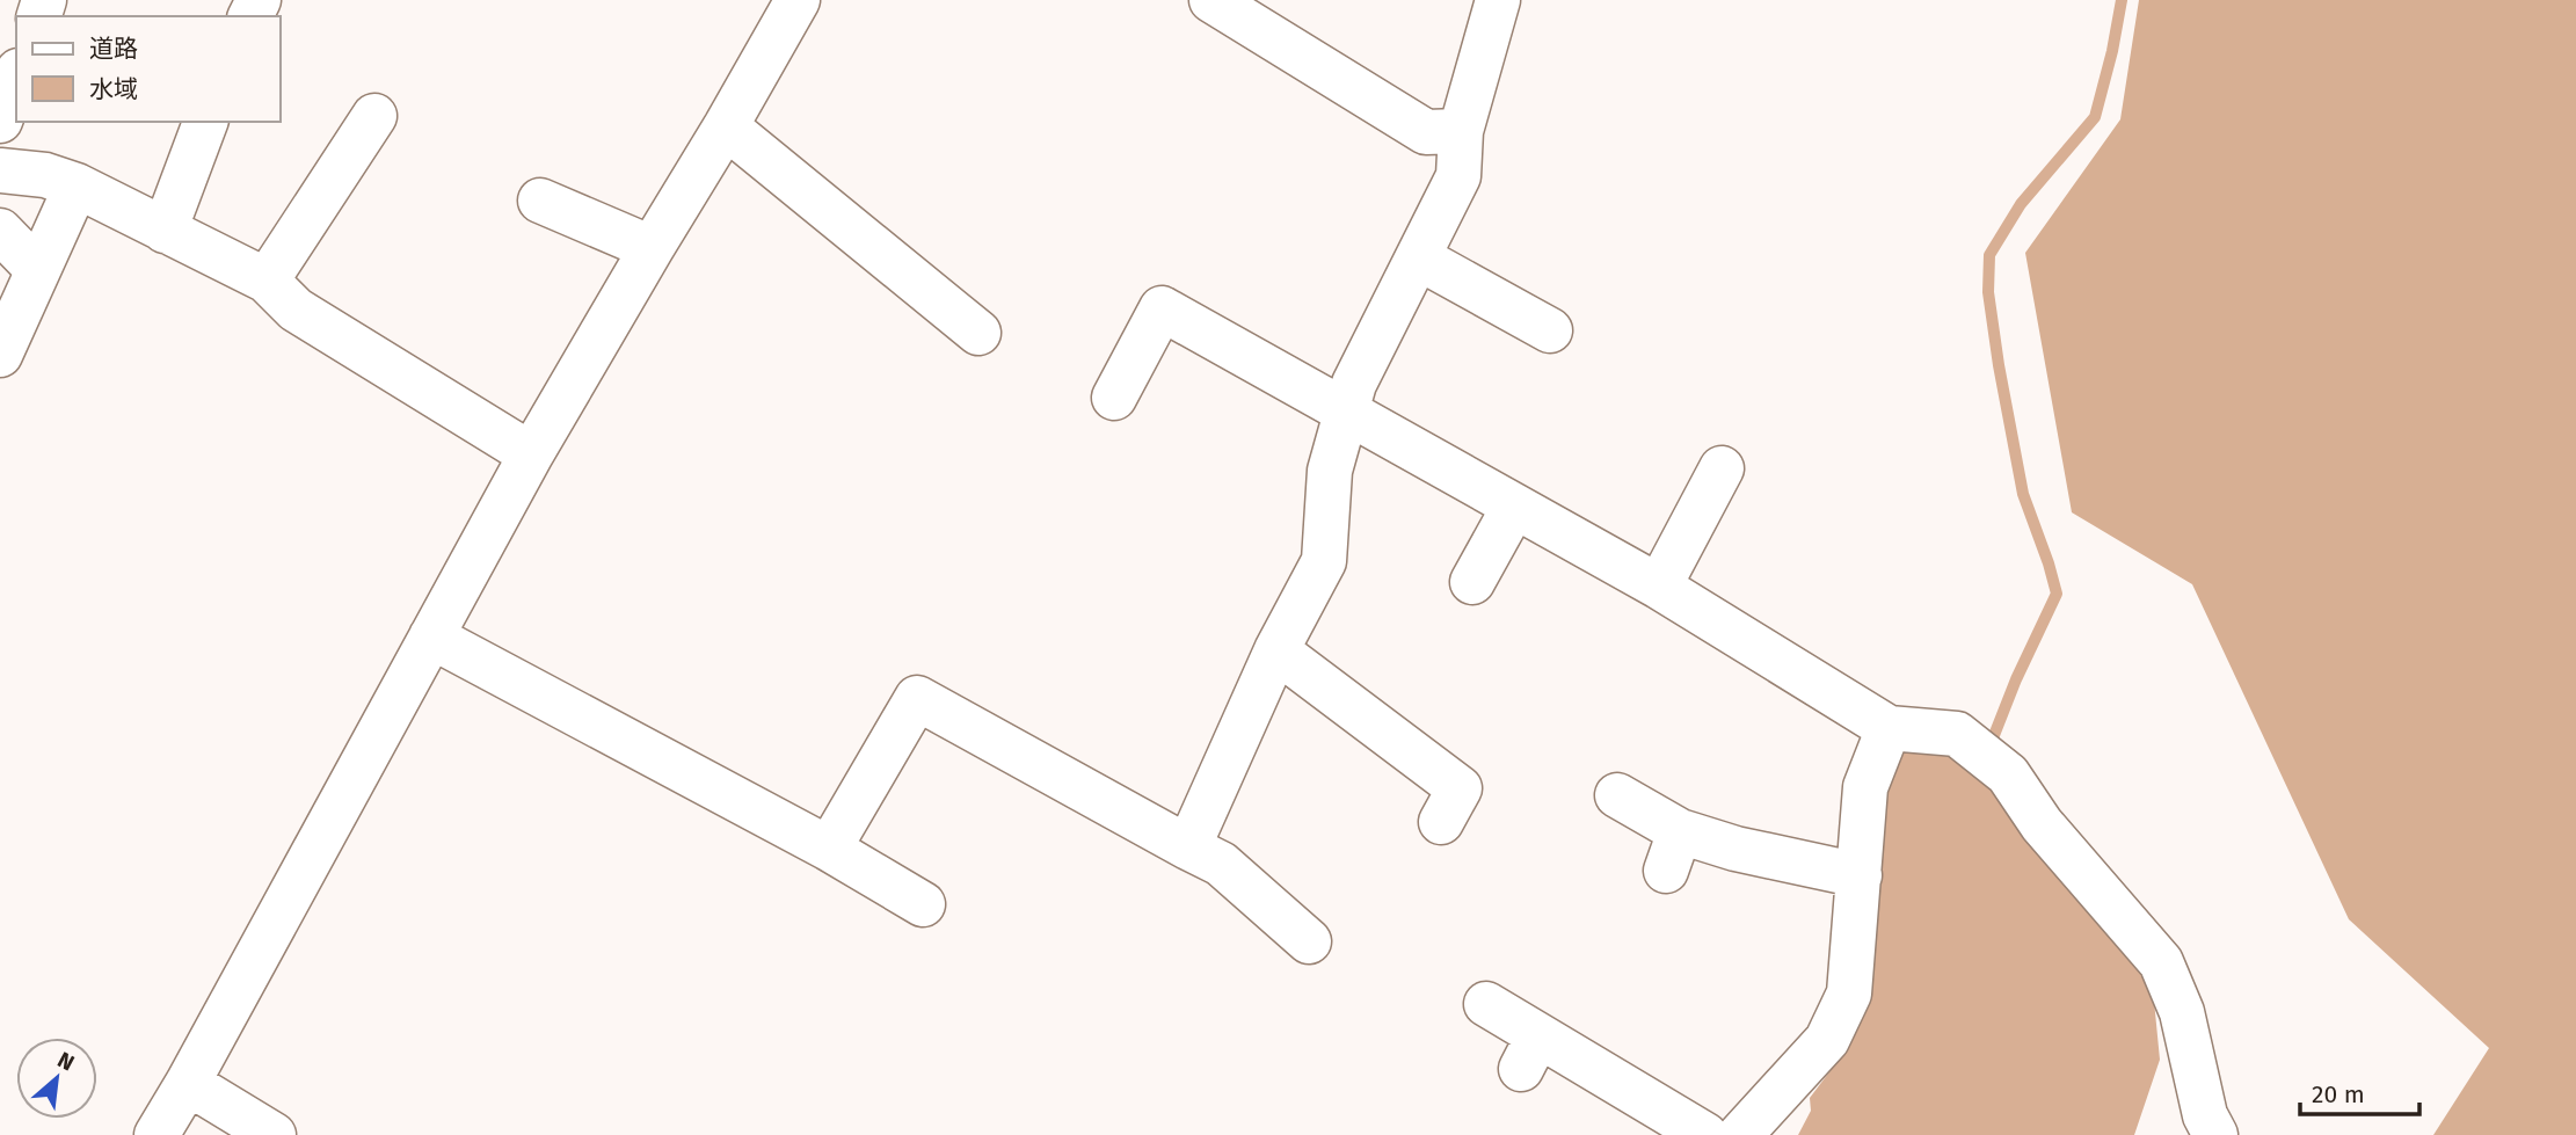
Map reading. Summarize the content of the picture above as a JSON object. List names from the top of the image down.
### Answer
{
  "legend": ["道路", "水域"],
  "scale_bar": "20 m",
  "north": "top right"
}
